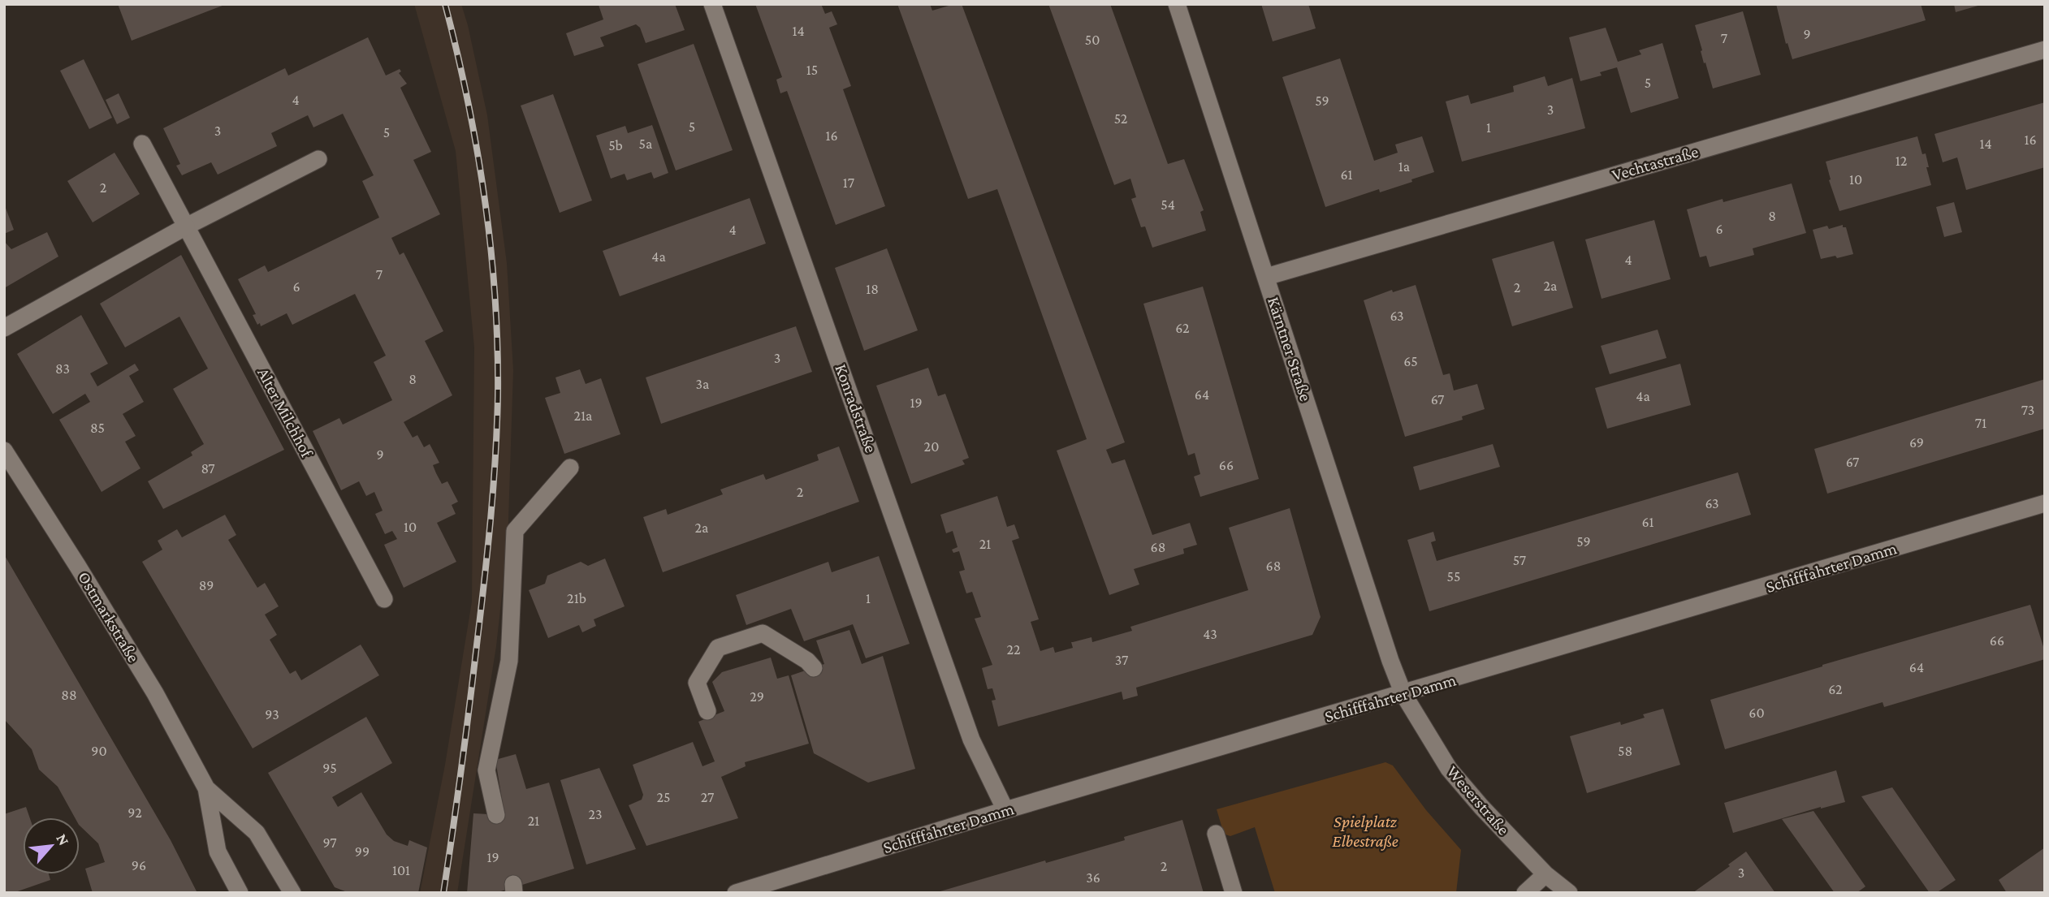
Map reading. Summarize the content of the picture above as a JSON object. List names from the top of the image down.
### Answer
{
  "streets": {
    "street": [
      "Vechtastraße",
      "Kärntner Straße",
      "Konradstraße",
      "Alter Milchhof",
      "Schifffahrter Damm",
      "Ostmarkstraße",
      "Weserstraße"
    ]
  },
  "crossings": [
    ["Vechtastraße", "Kärntner Straße"],
    ["Kärntner Straße", "Schifffahrter Damm"],
    ["Kärntner Straße", "Weserstraße"],
    ["Konradstraße", "Schifffahrter Damm"],
    ["Schifffahrter Damm", "Weserstraße"]
  ],
  "parks": ["Spielplatz Elbestraße"],
  "house_numbers": [
    "14",
    "9",
    "7",
    "50",
    "15",
    "5",
    "4",
    "59",
    "3",
    "52",
    "5",
    "1",
    "3",
    "5",
    "16",
    "16",
    "5a",
    "14",
    "5b",
    "12",
    "1a",
    "61",
    "10",
    "17",
    "2",
    "54",
    "8",
    "6",
    "4",
    "4a",
    "4",
    "7",
    "2a",
    "6",
    "2",
    "18",
    "63",
    "62",
    "3",
    "65",
    "83",
    "8",
    "3a",
    "64",
    "4a",
    "67",
    "19",
    "73",
    "21a",
    "71",
    "85",
    "69",
    "20",
    "9",
    "67",
    "66",
    "87",
    "2",
    "63",
    "61",
    "10",
    "2a",
    "59",
    "21",
    "68",
    "57",
    "68",
    "55",
    "89",
    "21b",
    "1",
    "43",
    "66",
    "22",
    "37",
    "64",
    "62",
    "88",
    "29",
    "60",
    "93",
    "90",
    "58",
    "95",
    "25",
    "27",
    "92",
    "23",
    "21",
    "97",
    "99",
    "19",
    "96",
    "2",
    "101",
    "3",
    "36"
  ],
  "north": "top right"
}
